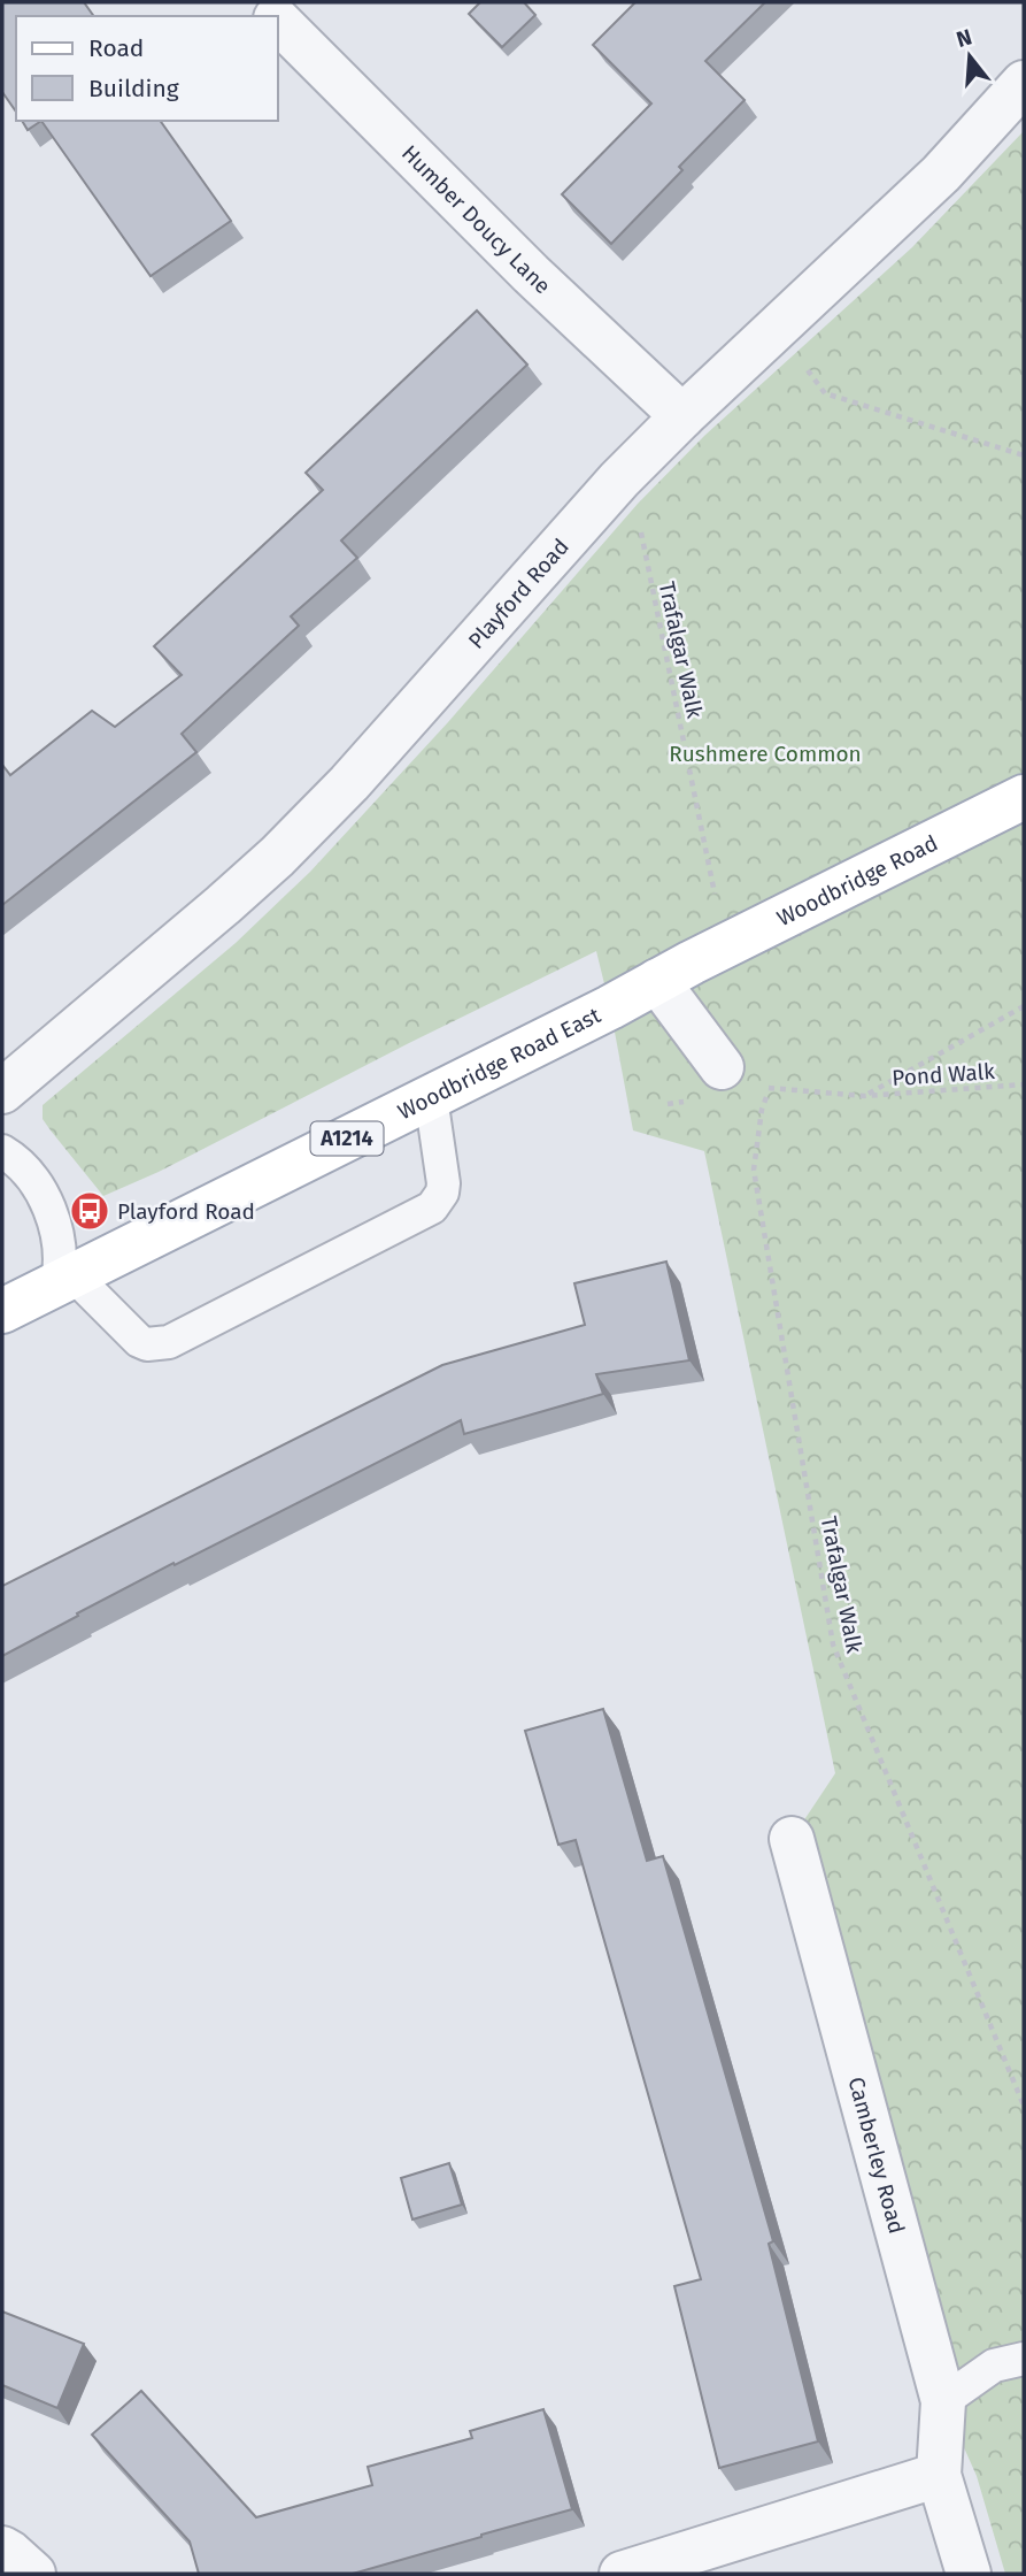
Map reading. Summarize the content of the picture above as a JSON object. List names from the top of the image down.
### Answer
{
  "streets": {
    "main road": ["Woodbridge Road", "Woodbridge Road East", "A1214"],
    "street": ["Humber Doucy Lane", "Playford Road", "Camberley Road"],
    "path": ["Trafalgar Walk", "Pond Walk"]
  },
  "crossings": [
    ["Humber Doucy Lane", "Playford Road"],
    ["Woodbridge Road", "Woodbridge Road East"]
  ],
  "parks": ["Rushmere Common"],
  "places": {
    "bus stop": ["Playford Road"]
  },
  "legend": ["Road", "Building"],
  "north": "top"
}
